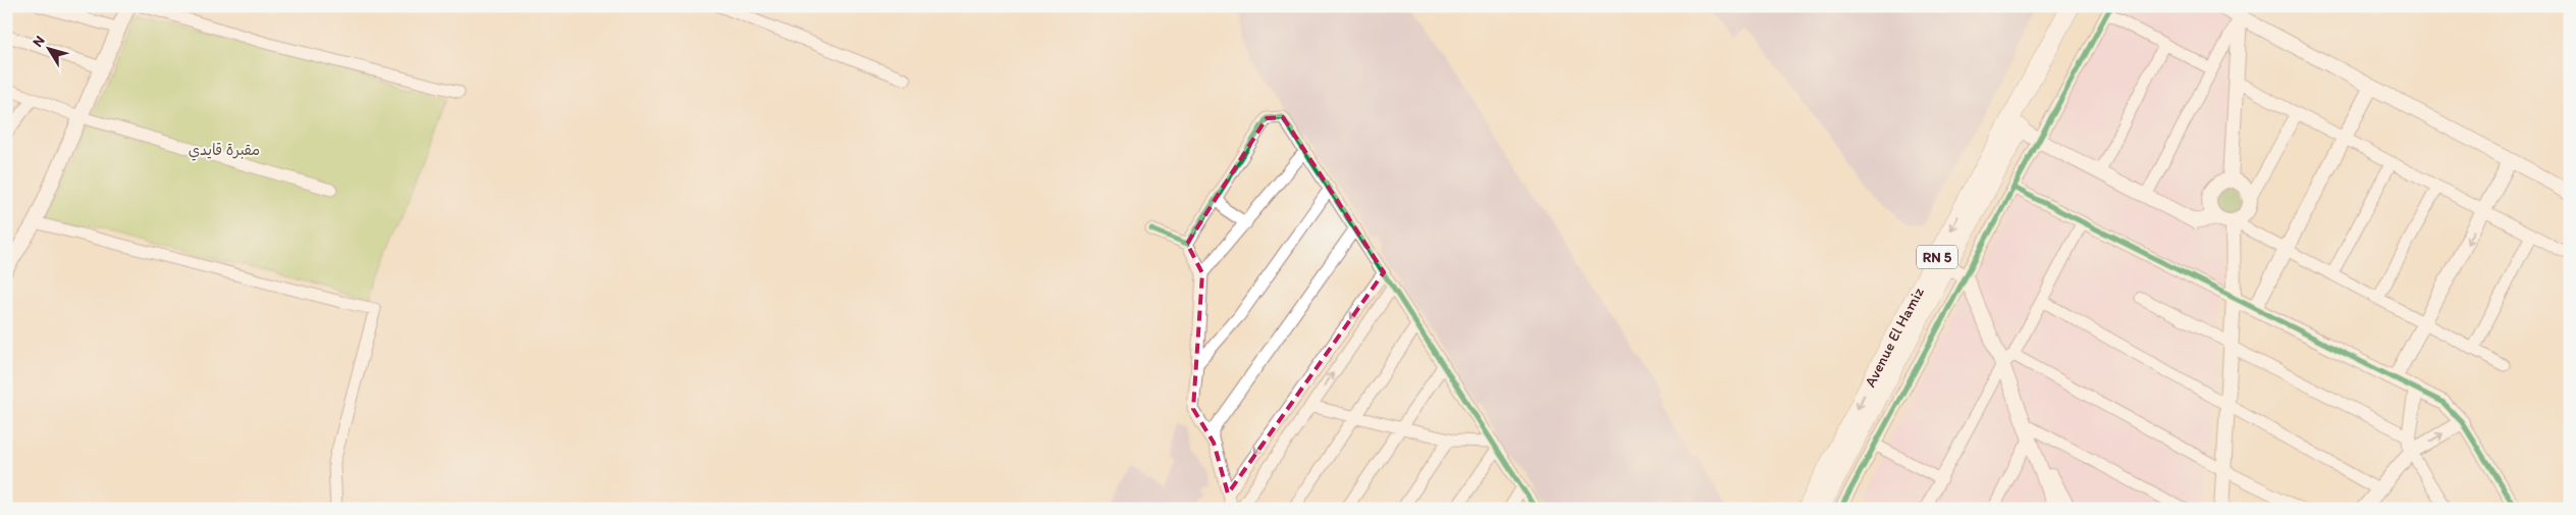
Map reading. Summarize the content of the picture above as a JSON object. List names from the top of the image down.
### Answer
{
  "streets": {
    "highway": ["RN 5", "Avenue El Hamiz"]
  },
  "parks": ["مقبرة قايدي"],
  "north": "top left"
}
